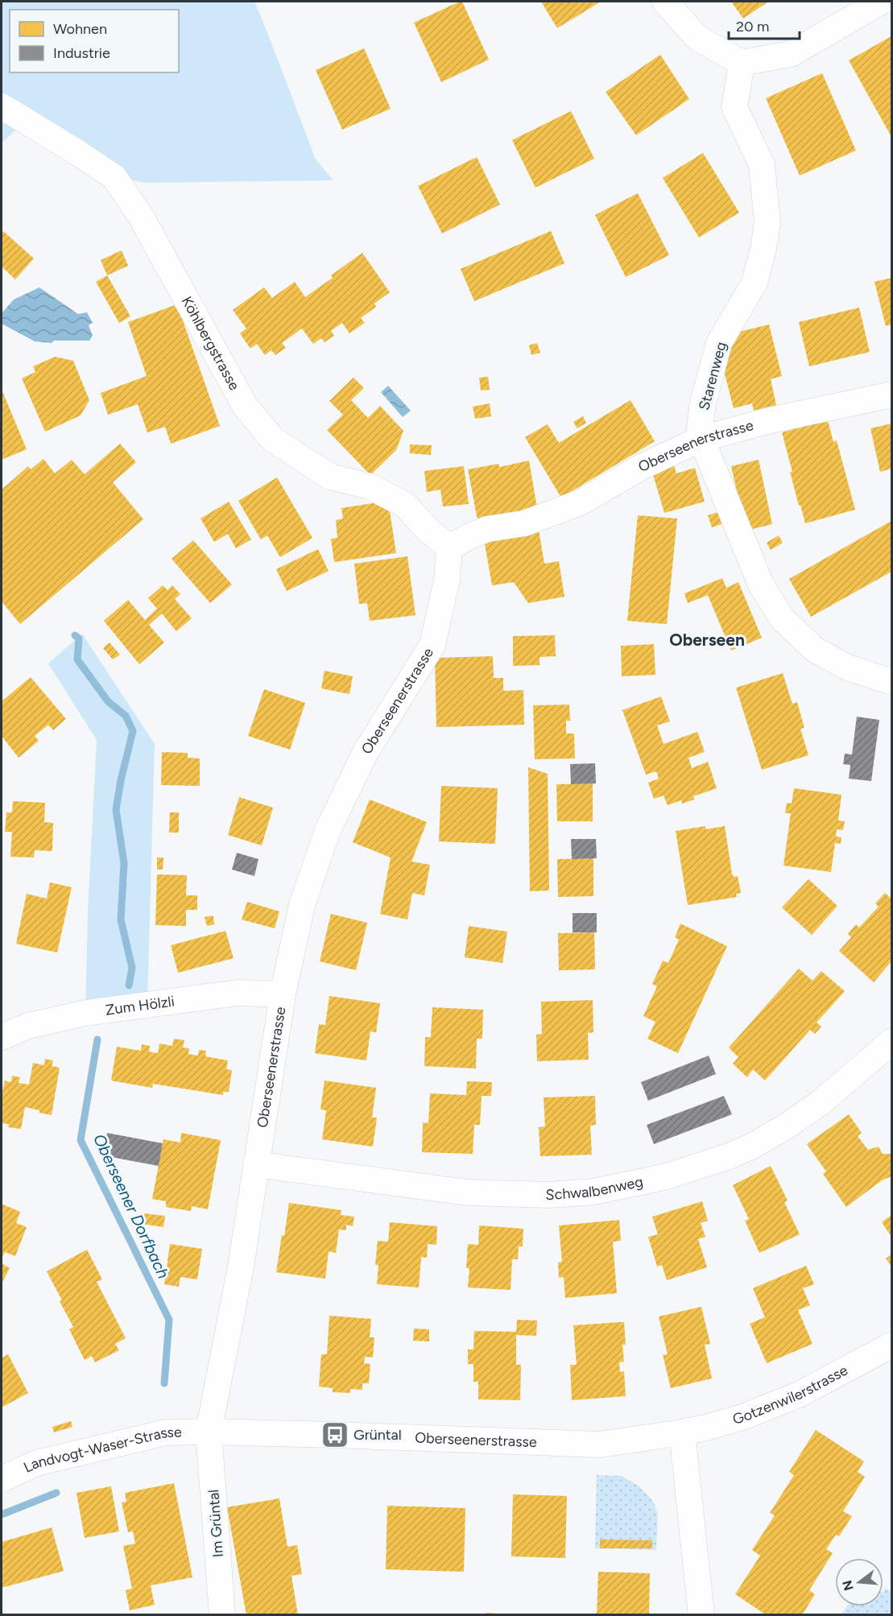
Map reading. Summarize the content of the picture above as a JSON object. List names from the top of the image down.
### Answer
{
  "streets": {
    "street": [
      "Köhlbergstrasse",
      "Starenweg",
      "Oberseenerstrasse",
      "Zum Hölzli",
      "Schwalbenweg",
      "Gotzenwilerstrasse",
      "Landvogt-Waser-Strasse",
      "Im Grüntal"
    ]
  },
  "crossings": [
    ["Köhlbergstrasse", "Oberseenerstrasse"],
    ["Starenweg", "Oberseenerstrasse"],
    ["Oberseenerstrasse", "Zum Hölzli"],
    ["Oberseenerstrasse", "Schwalbenweg"],
    ["Oberseenerstrasse", "Gotzenwilerstrasse"],
    ["Oberseenerstrasse", "Landvogt-Waser-Strasse"],
    ["Oberseenerstrasse", "Im Grüntal"],
    ["Landvogt-Waser-Strasse", "Im Grüntal"]
  ],
  "districts": ["Oberseen"],
  "water": ["Oberseener Dorfbach"],
  "places": {
    "bus stop": ["Grüntal"]
  },
  "legend": ["Wohnen", "Industrie"],
  "scale_bar": "20 m",
  "north": "left"
}
